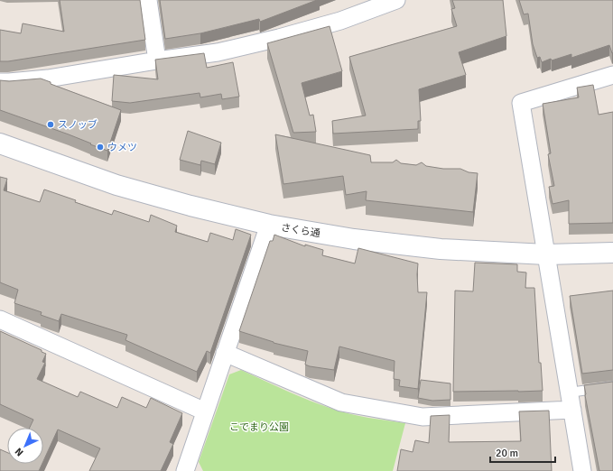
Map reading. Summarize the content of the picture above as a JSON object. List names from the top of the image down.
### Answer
{
  "streets": {
    "street": ["さくら通"]
  },
  "parks": ["こでまり公園"],
  "places": ["スノッブ", "ウメツ"],
  "scale_bar": "20 m",
  "north": "bottom left"
}
